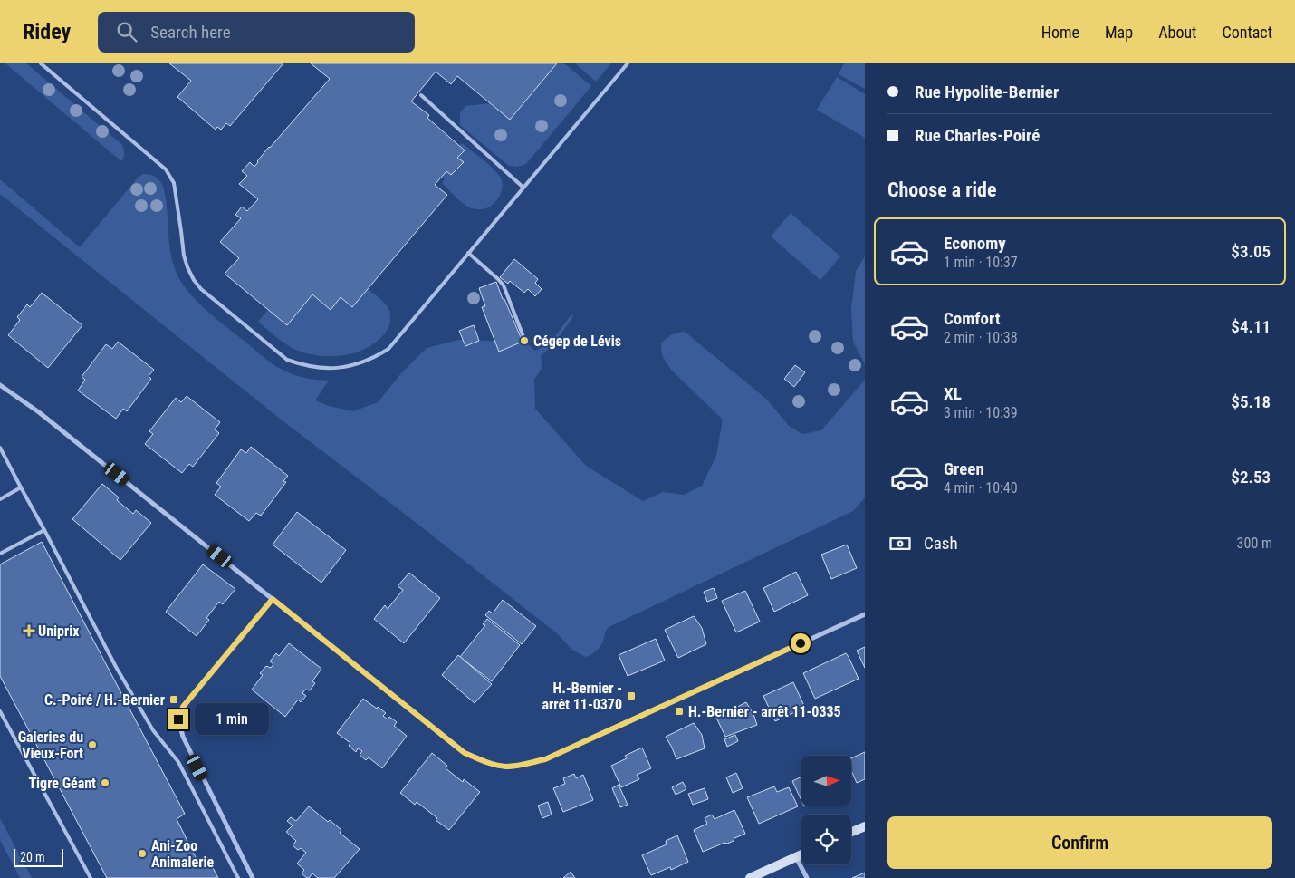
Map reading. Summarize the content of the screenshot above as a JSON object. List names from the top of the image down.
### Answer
{
  "places": {
    "other": [
      "Cégep de Lévis",
      "Galeries du Vieux-Fort",
      "Tigre Géant",
      "Ani-Zoo Animalerie"
    ],
    "health": ["Uniprix"],
    "transit": ["H.-Bernier - arrêt 11-0370", "C.-Poiré / H.-Bernier", "H.-Bernier - arrêt 11-0335"]
  },
  "scale_bar": "20 m",
  "north": "right",
  "page": {
    "header": "Ridey",
    "search": "Search here",
    "nav": [
      "Home",
      "Map",
      "About",
      "Contact"
    ],
    "banner": ["Rue Hypolite-Bernier", "Rue Charles-Poiré"],
    "heading": "Choose a ride",
    "list": [
      {
        "name": "Economy",
        "note": "1 min · 10:37",
        "value": "$3.05"
      },
      {
        "name": "Comfort",
        "note": "2 min · 10:38",
        "value": "$4.11"
      },
      {
        "name": "XL",
        "note": "3 min · 10:39",
        "value": "$5.18"
      },
      {
        "name": "Green",
        "note": "4 min · 10:40",
        "value": "$2.53"
      }
    ],
    "pay": ["Cash", "300 m"],
    "bubble": "1 min",
    "buttons": "Confirm",
    "scale": "20 m"
  }
}
